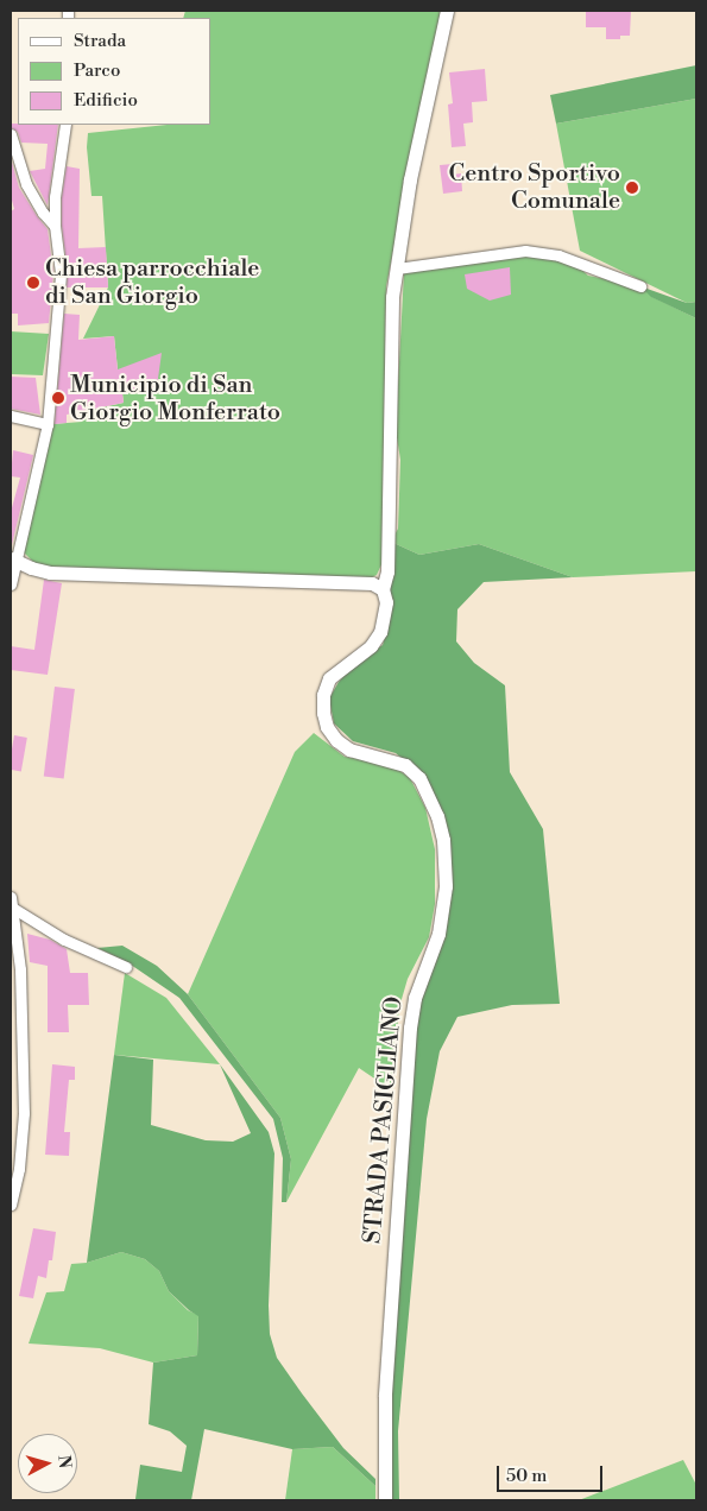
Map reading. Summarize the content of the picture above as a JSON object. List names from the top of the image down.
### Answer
{
  "streets": {
    "street": ["STRADA PASIGLIANO"]
  },
  "places": ["Centro Sportivo Comunale", "Chiesa parrocchiale di San Giorgio", "Municipio di San Giorgio Monferrato"],
  "legend": ["Strada", "Parco", "Edificio"],
  "scale_bar": "50 m",
  "north": "right"
}
